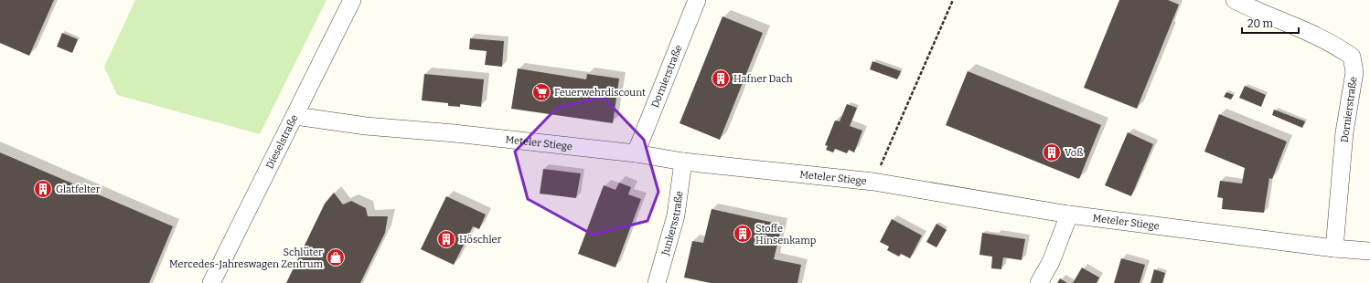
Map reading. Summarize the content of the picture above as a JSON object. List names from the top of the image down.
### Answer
{
  "streets": {
    "street": [
      "Dornierstraße",
      "Dieselstraße",
      "Meteler Stiege",
      "Junkersstraße"
    ]
  },
  "crossings": [
    ["Dornierstraße", "Meteler Stiege"],
    ["Dieselstraße", "Meteler Stiege"],
    ["Meteler Stiege", "Junkersstraße"]
  ],
  "places": {
    "building": [
      "Hafner Dach",
      "Voß",
      "Glatfelter",
      "Stoffe Hinsenkamp",
      "Höschler"
    ],
    "supermarket": ["Feuerwehrdiscount"],
    "shop": ["Schlüter Mercedes-Jahreswagen Zentrum"]
  },
  "scale_bar": "20 m"
}
